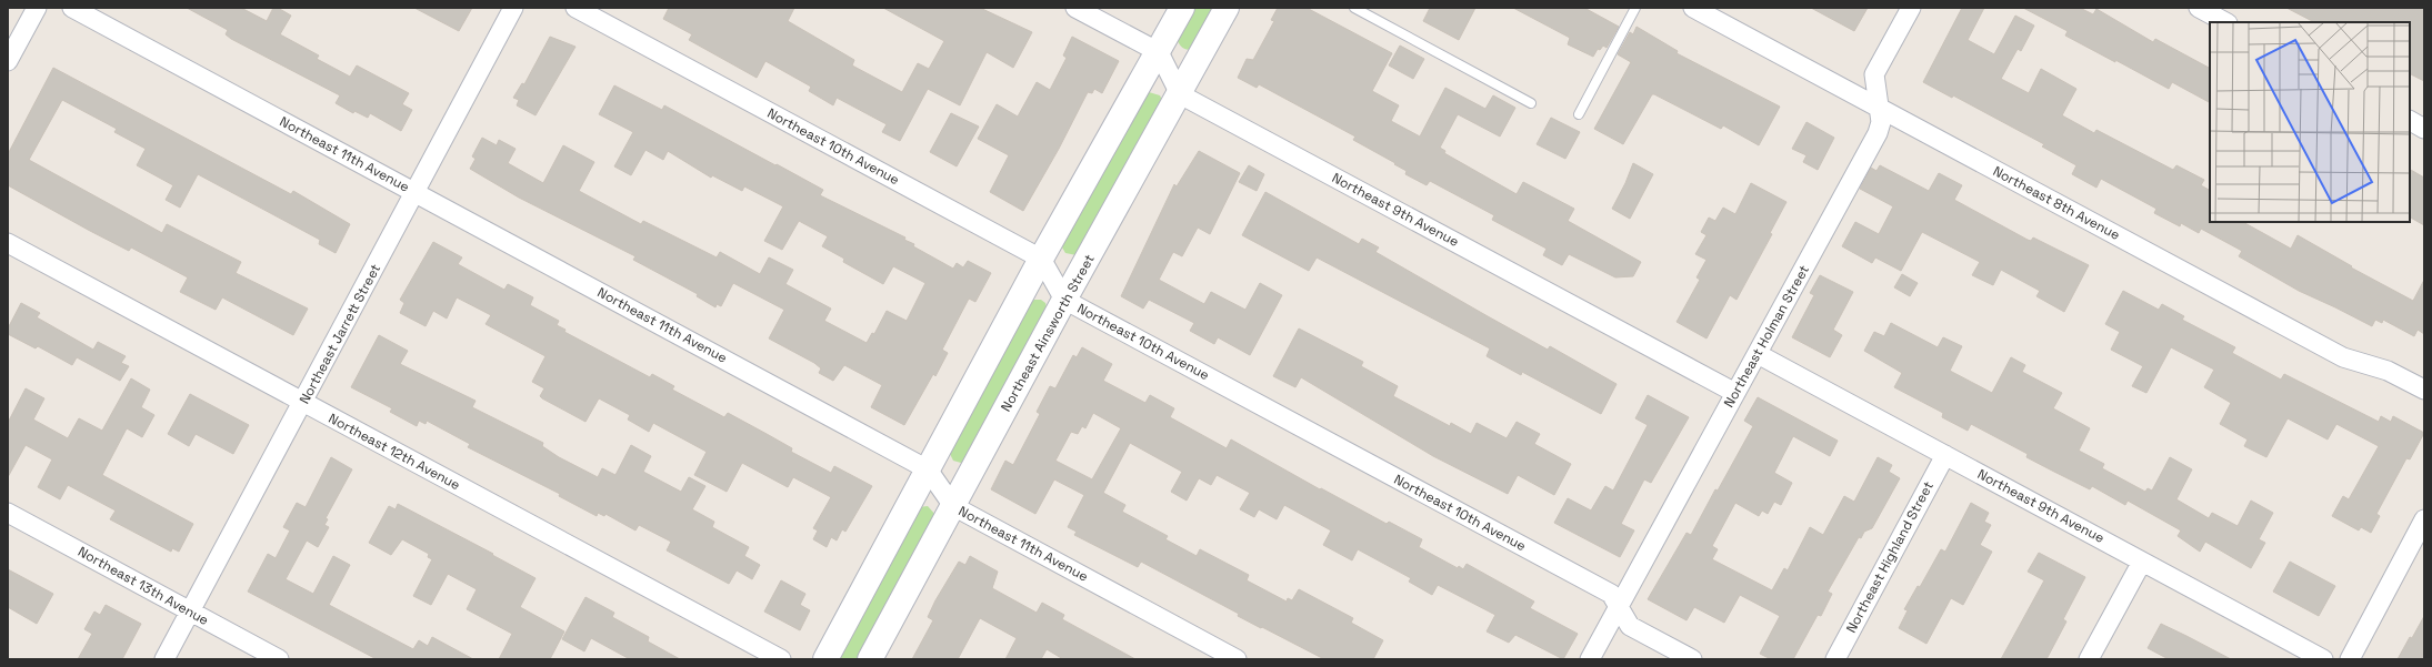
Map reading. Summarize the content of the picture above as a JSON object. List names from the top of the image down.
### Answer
{
  "streets": {
    "street": [
      "Northeast 10th Avenue",
      "Northeast 11th Avenue",
      "Northeast 8th Avenue",
      "Northeast 9th Avenue",
      "Northeast Ainsworth Street",
      "Northeast Jarrett Street",
      "Northeast Holman Street",
      "Northeast 12th Avenue",
      "Northeast Highland Street",
      "Northeast 13th Avenue"
    ]
  },
  "crossings": [
    ["Northeast 10th Avenue", "Northeast Ainsworth Street"],
    ["Northeast 10th Avenue", "Northeast Holman Street"],
    ["Northeast 11th Avenue", "Northeast Ainsworth Street"],
    ["Northeast 11th Avenue", "Northeast Jarrett Street"],
    ["Northeast 8th Avenue", "Northeast Holman Street"],
    ["Northeast 9th Avenue", "Northeast Ainsworth Street"],
    ["Northeast 9th Avenue", "Northeast Holman Street"],
    ["Northeast 9th Avenue", "Northeast Highland Street"],
    ["Northeast Jarrett Street", "Northeast 12th Avenue"],
    ["Northeast Jarrett Street", "Northeast 13th Avenue"]
  ]
}
